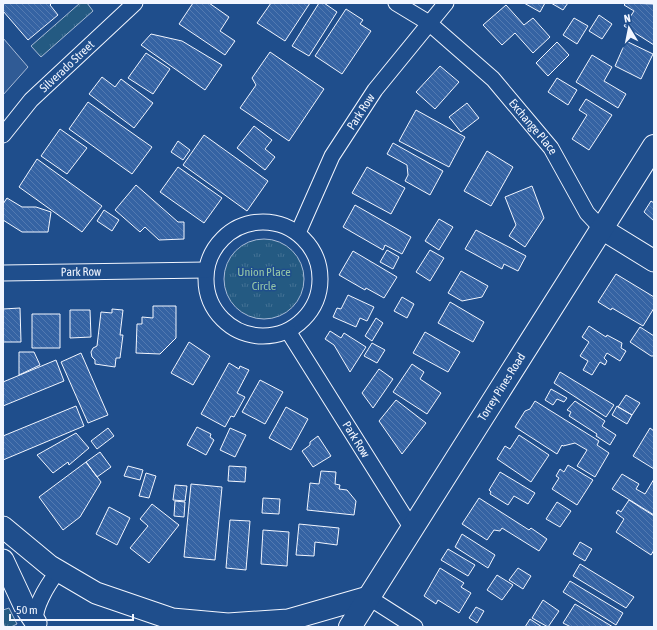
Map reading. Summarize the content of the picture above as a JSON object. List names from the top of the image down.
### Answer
{
  "streets": {
    "main road": ["Torrey Pines Road"],
    "street": ["Silverado Street", "Park Row", "Exchange Place"]
  },
  "crossings": [
    ["Park Row", "Exchange Place"],
    ["Park Row", "Torrey Pines Road"],
    ["Exchange Place", "Torrey Pines Road"]
  ],
  "parks": ["Union Place Circle"],
  "scale_bar": "50 m",
  "north": "top"
}
